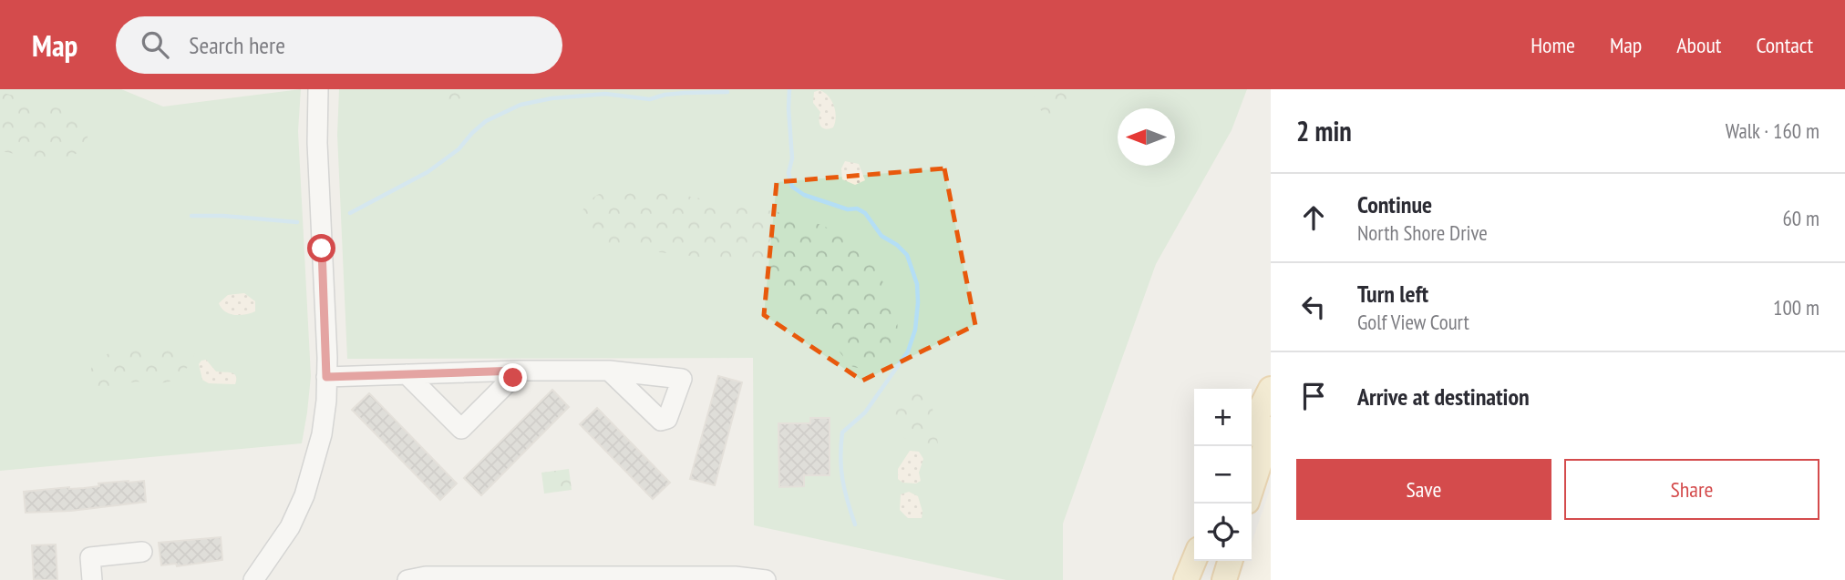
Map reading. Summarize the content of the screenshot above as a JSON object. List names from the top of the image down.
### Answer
{
  "north": "left",
  "page": {
    "header": "Map",
    "search": "Search here",
    "nav": [
      "Home",
      "Map",
      "About",
      "Contact"
    ],
    "heading": ["2 min", "Walk · 160 m"],
    "list": [
      ["Continue", "North Shore Drive", "60 m"],
      ["Turn left", "Golf View Court", "100 m"],
      "Arrive at destination"
    ],
    "map_buttons": ["+", "−"],
    "buttons": ["Save", "Share"]
  }
}
